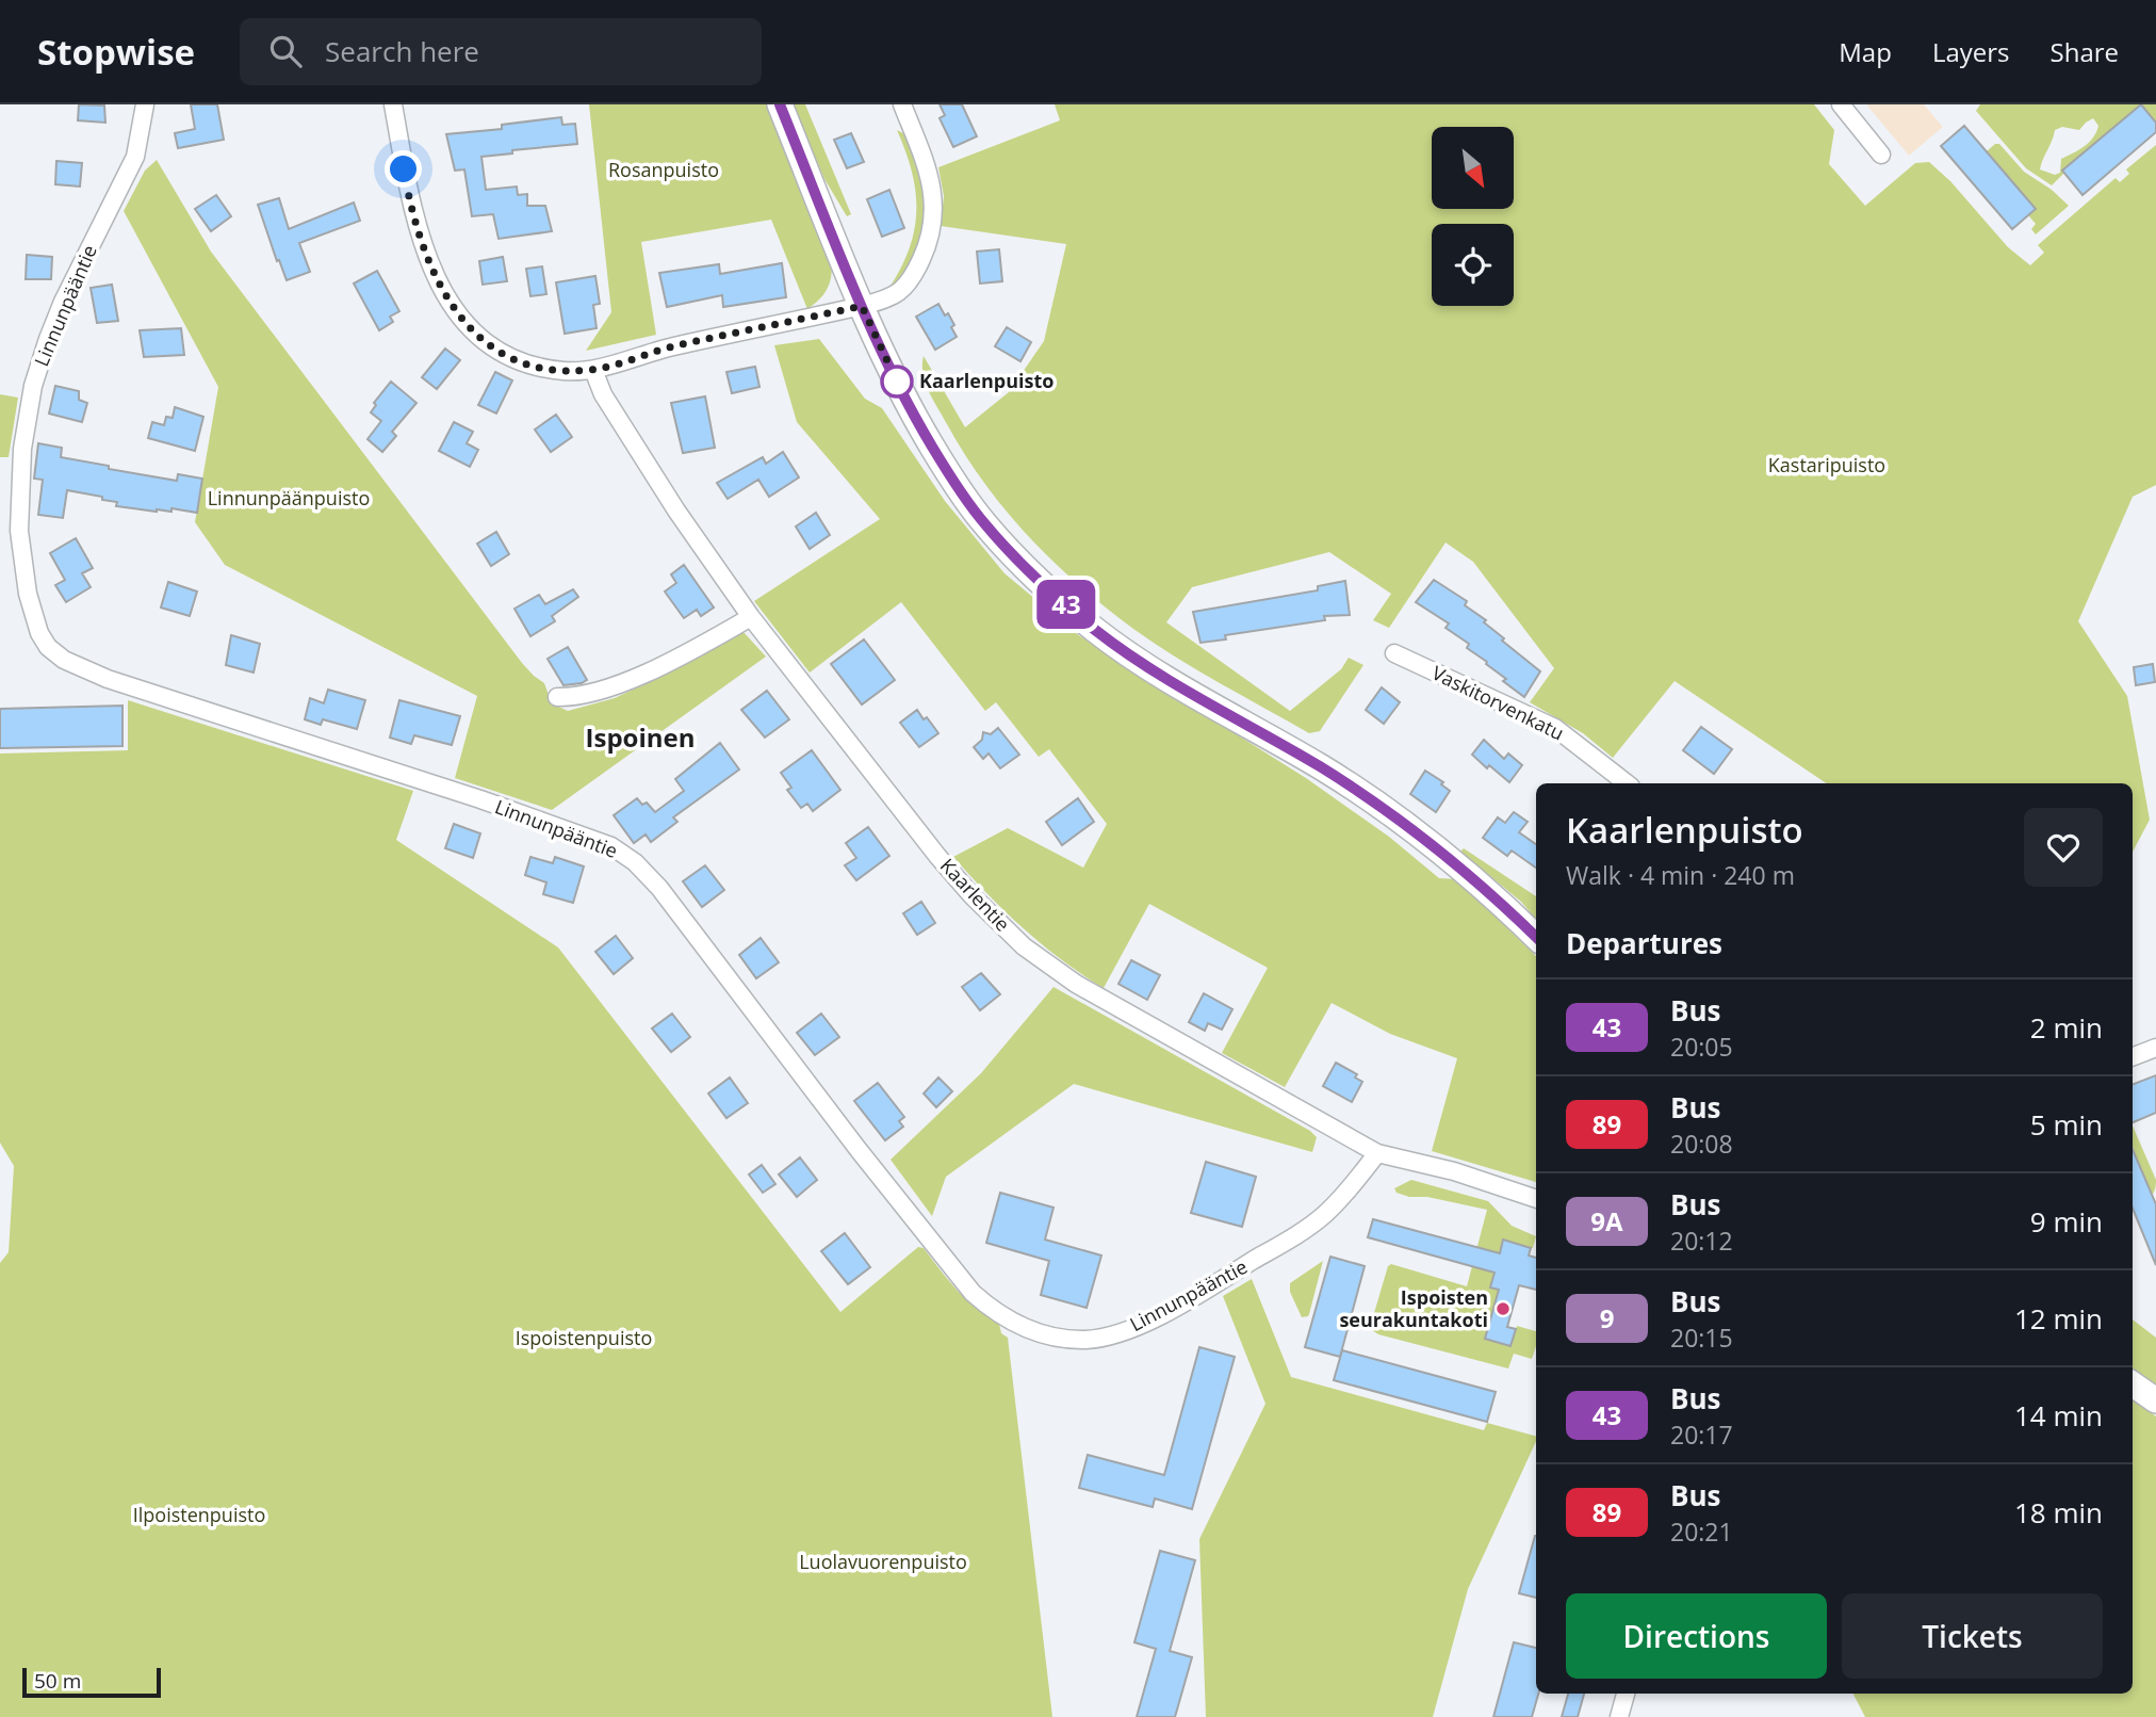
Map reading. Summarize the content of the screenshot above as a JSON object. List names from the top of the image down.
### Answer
{
  "streets": {
    "street": ["Linnunpääntie", "Vaskitorvenkatu", "Kaarlentie"]
  },
  "crossings": [
    ["Linnunpääntie", "Kaarlentie"]
  ],
  "districts": ["Ispoinen"],
  "parks": [
    "Rosanpuisto",
    "Kastaripuisto",
    "Linnunpäänpuisto",
    "Ispoistenpuisto",
    "Ilpoistenpuisto",
    "Luolavuorenpuisto"
  ],
  "places": ["Kaarlenpuisto", "Ispoisten seurakuntakoti"],
  "lines": ["bus line 43"],
  "scale_bar": "50 m",
  "north": "bottom right",
  "page": {
    "header": "Stopwise",
    "search": "Search here",
    "nav": ["Map", "Layers", "Share"],
    "on_map": "43",
    "heading": [
      ["Kaarlenpuisto", "Walk · 4 min · 240 m"],
      "Departures"
    ],
    "list": [
      {
        "mark": "43",
        "name": "Bus",
        "note": "20:05",
        "value": "2 min"
      },
      {
        "mark": "89",
        "name": "Bus",
        "note": "20:08",
        "value": "5 min"
      },
      {
        "mark": "9A",
        "name": "Bus",
        "note": "20:12",
        "value": "9 min"
      },
      {
        "mark": "9",
        "name": "Bus",
        "note": "20:15",
        "value": "12 min"
      },
      {
        "mark": "43",
        "name": "Bus",
        "note": "20:17",
        "value": "14 min"
      },
      {
        "mark": "89",
        "name": "Bus",
        "note": "20:21",
        "value": "18 min"
      }
    ],
    "buttons": ["Directions", "Tickets"],
    "scale": "50 m"
  }
}
